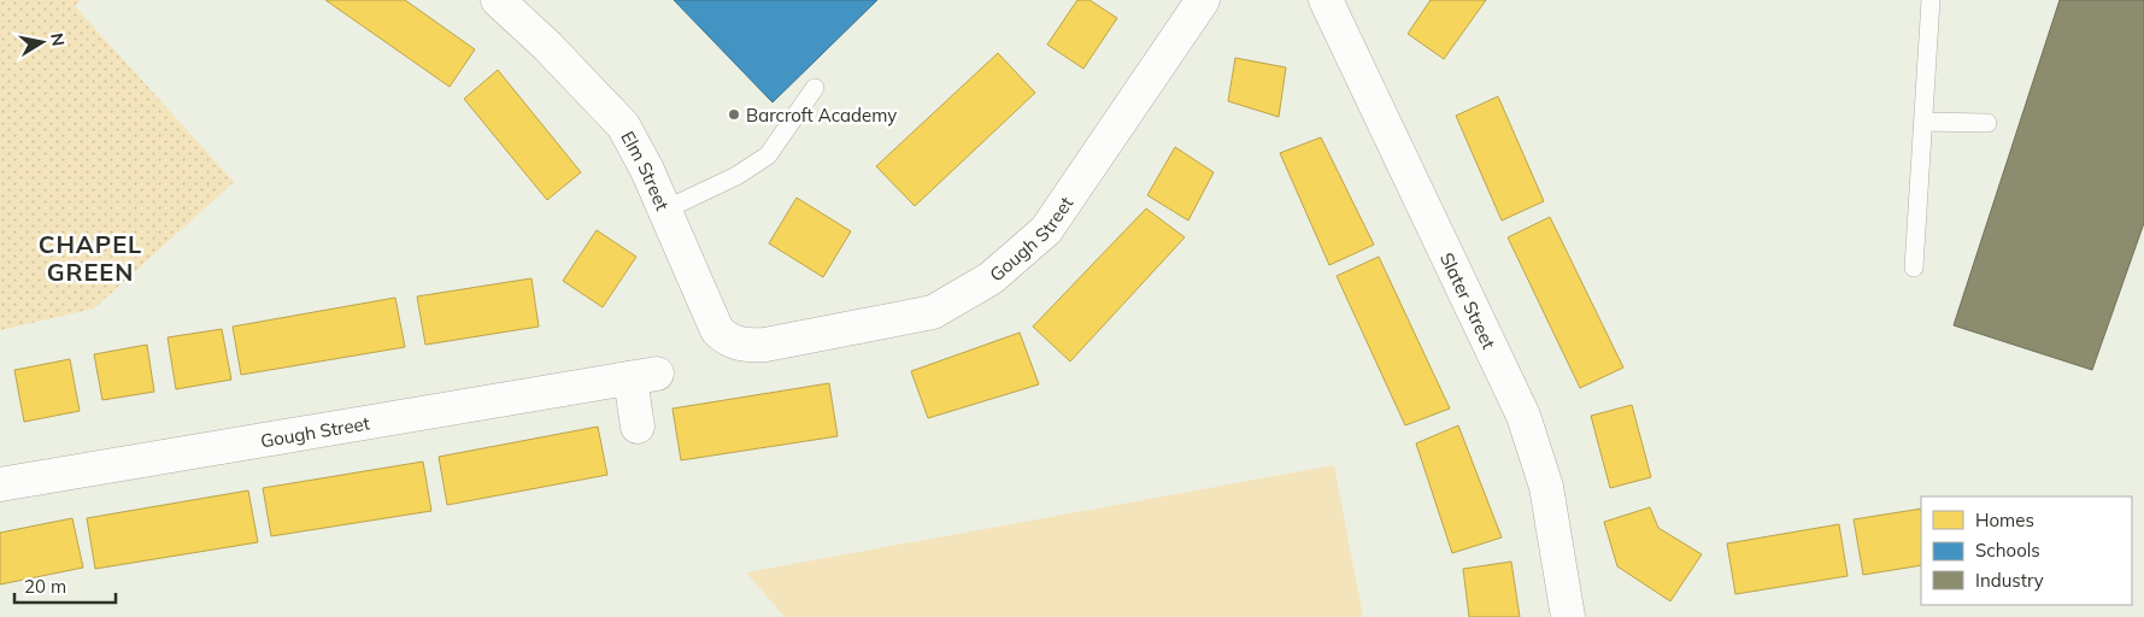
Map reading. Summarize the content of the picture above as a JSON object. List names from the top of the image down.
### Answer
{
  "streets": {
    "street": ["Elm Street", "Gough Street", "Slater Street"]
  },
  "crossings": [
    ["Elm Street", "Gough Street"]
  ],
  "districts": ["CHAPEL GREEN"],
  "places": ["Barcroft Academy"],
  "legend": ["Homes", "Schools", "Industry"],
  "scale_bar": "20 m",
  "north": "right"
}
